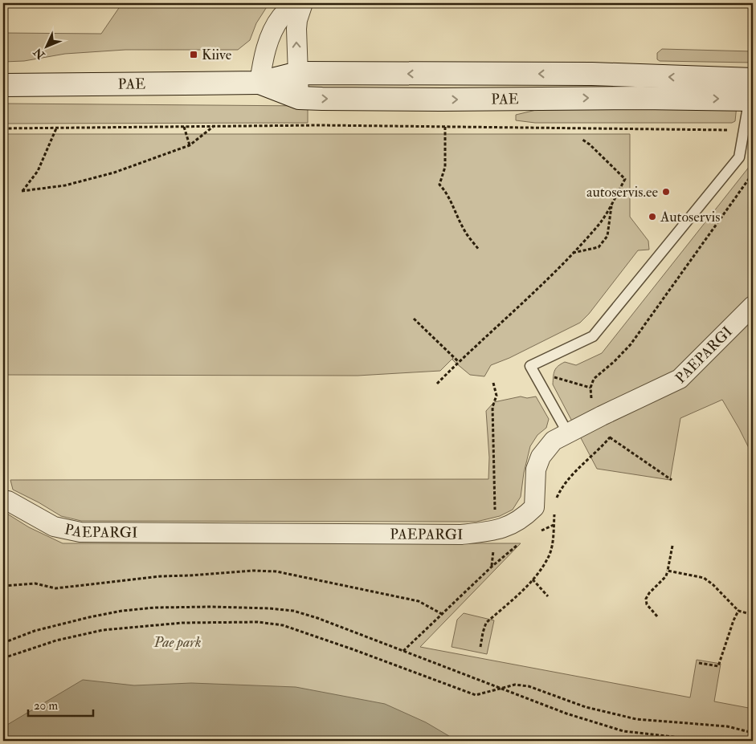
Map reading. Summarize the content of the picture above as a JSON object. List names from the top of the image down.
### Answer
{
  "streets": {
    "main road": ["PAE"],
    "street": ["PAEPARGI"]
  },
  "parks": ["Pae park"],
  "places": {
    "transit": ["Kiive"],
    "other": ["autoservis.ee", "Autoservis"]
  },
  "scale_bar": "20 m",
  "north": "bottom left"
}
